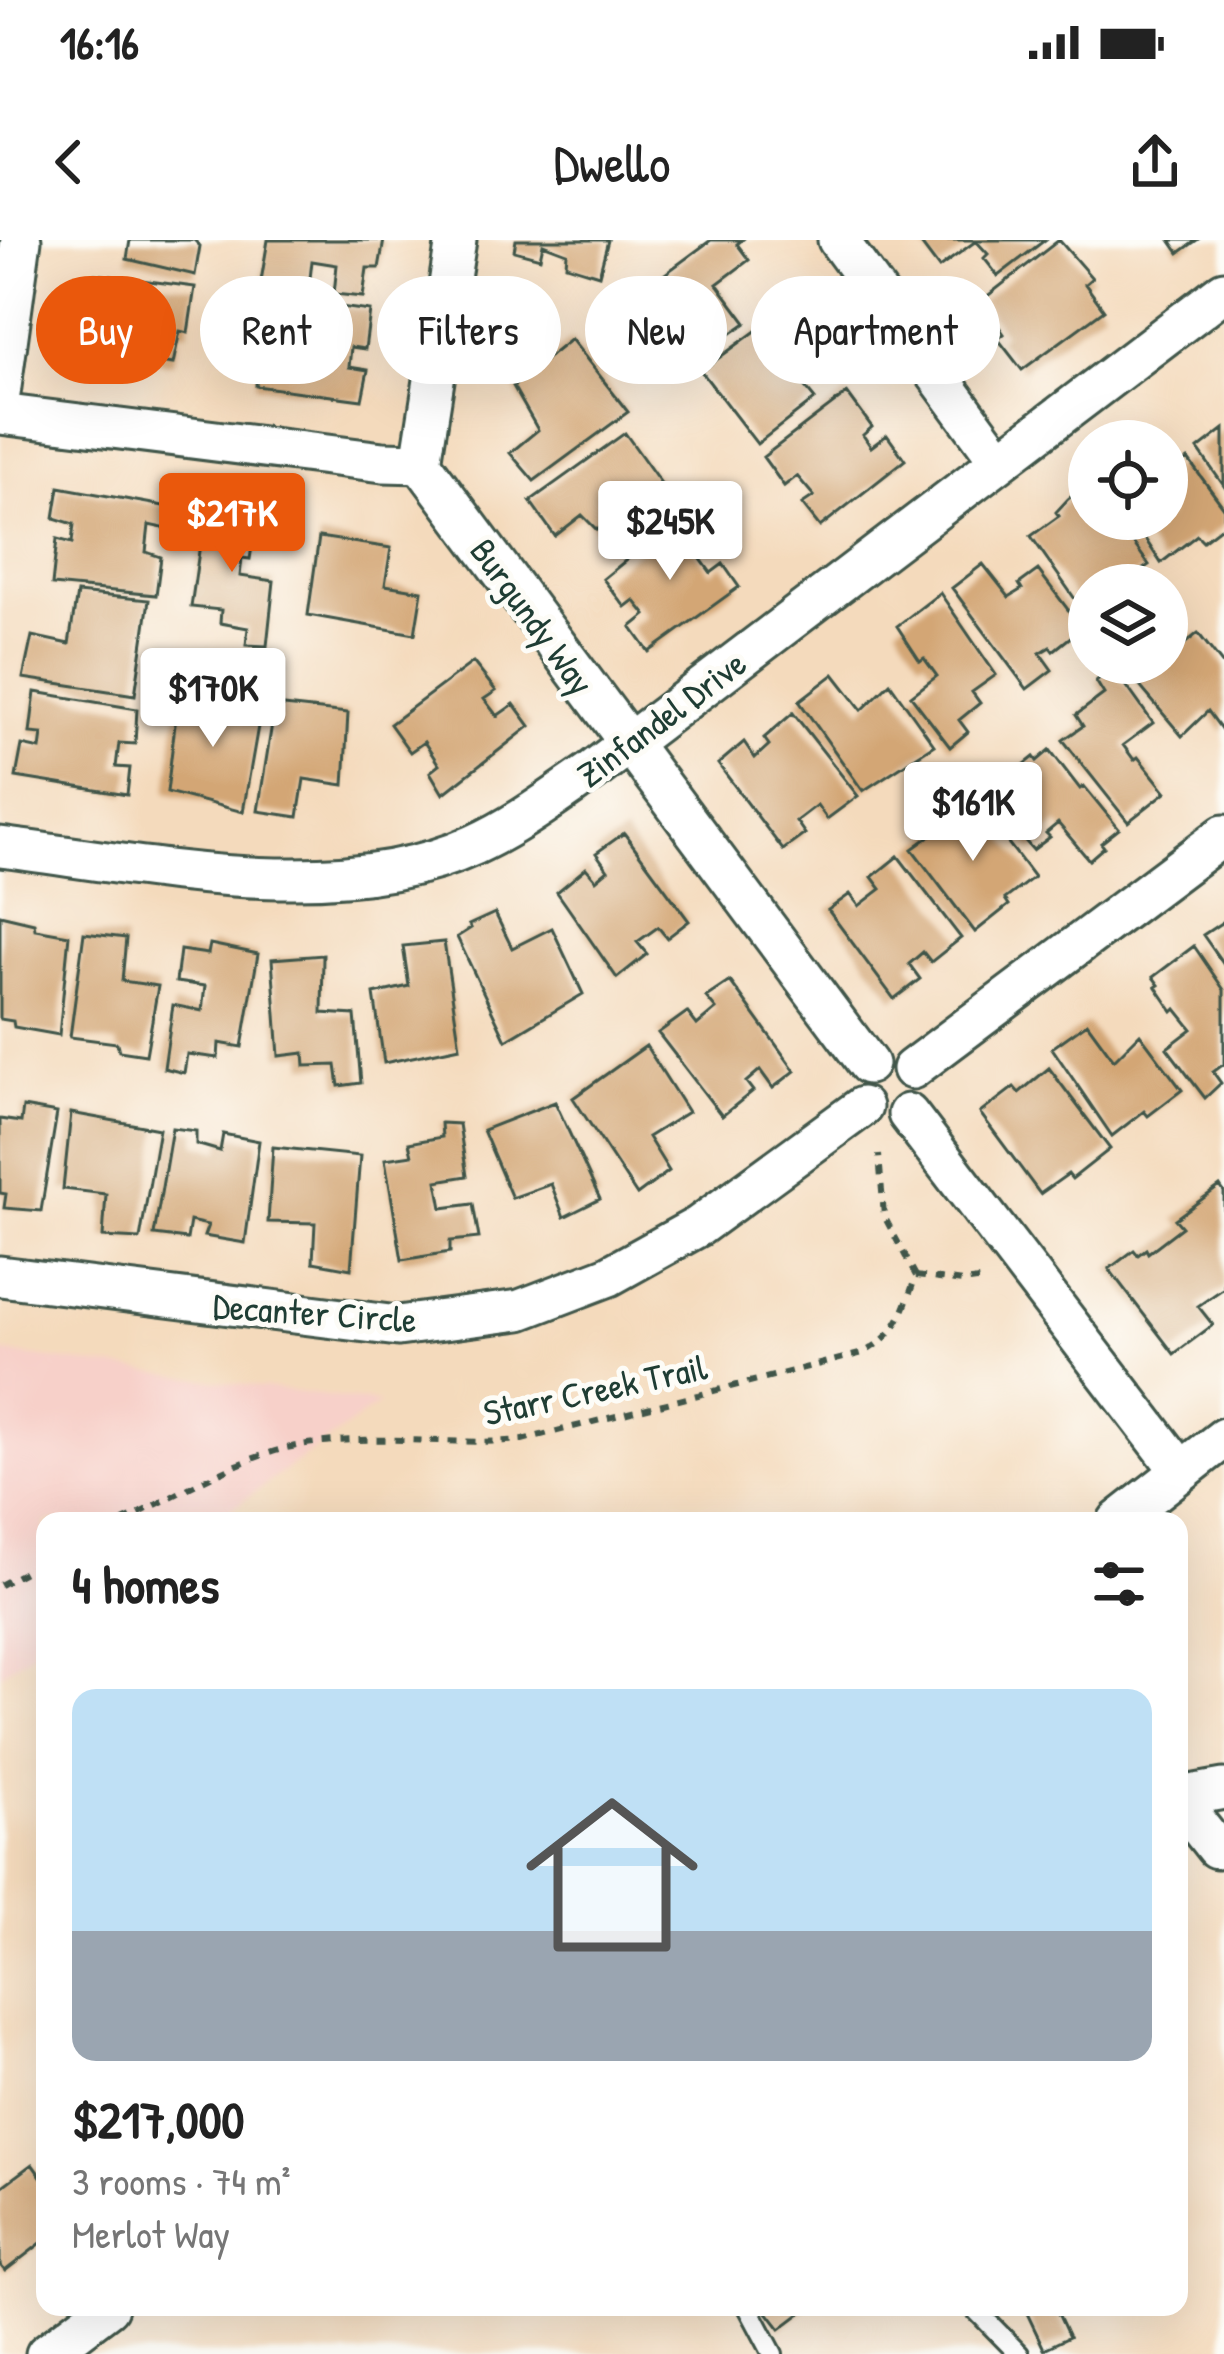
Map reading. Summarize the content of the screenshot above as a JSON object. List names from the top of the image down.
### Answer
{
  "streets": {
    "street": ["Burgundy Way", "Zinfandel Drive", "Decanter Circle"],
    "path": ["Starr Creek Trail"]
  },
  "crossings": [
    ["Burgundy Way", "Zinfandel Drive"],
    ["Burgundy Way", "Decanter Circle"]
  ],
  "page": {
    "status": "16:16",
    "header": "Dwello",
    "chip": [
      "Buy",
      "Rent",
      "Filters",
      "New",
      "Apartment"
    ],
    "price": [
      "$217K",
      "$245K",
      "$170K",
      "$161K"
    ],
    "heading": "4 homes",
    "list": [
      {
        "name": "$217,000",
        "note": "3 rooms · 74 m² · Merlot Way"
      }
    ]
  }
}
